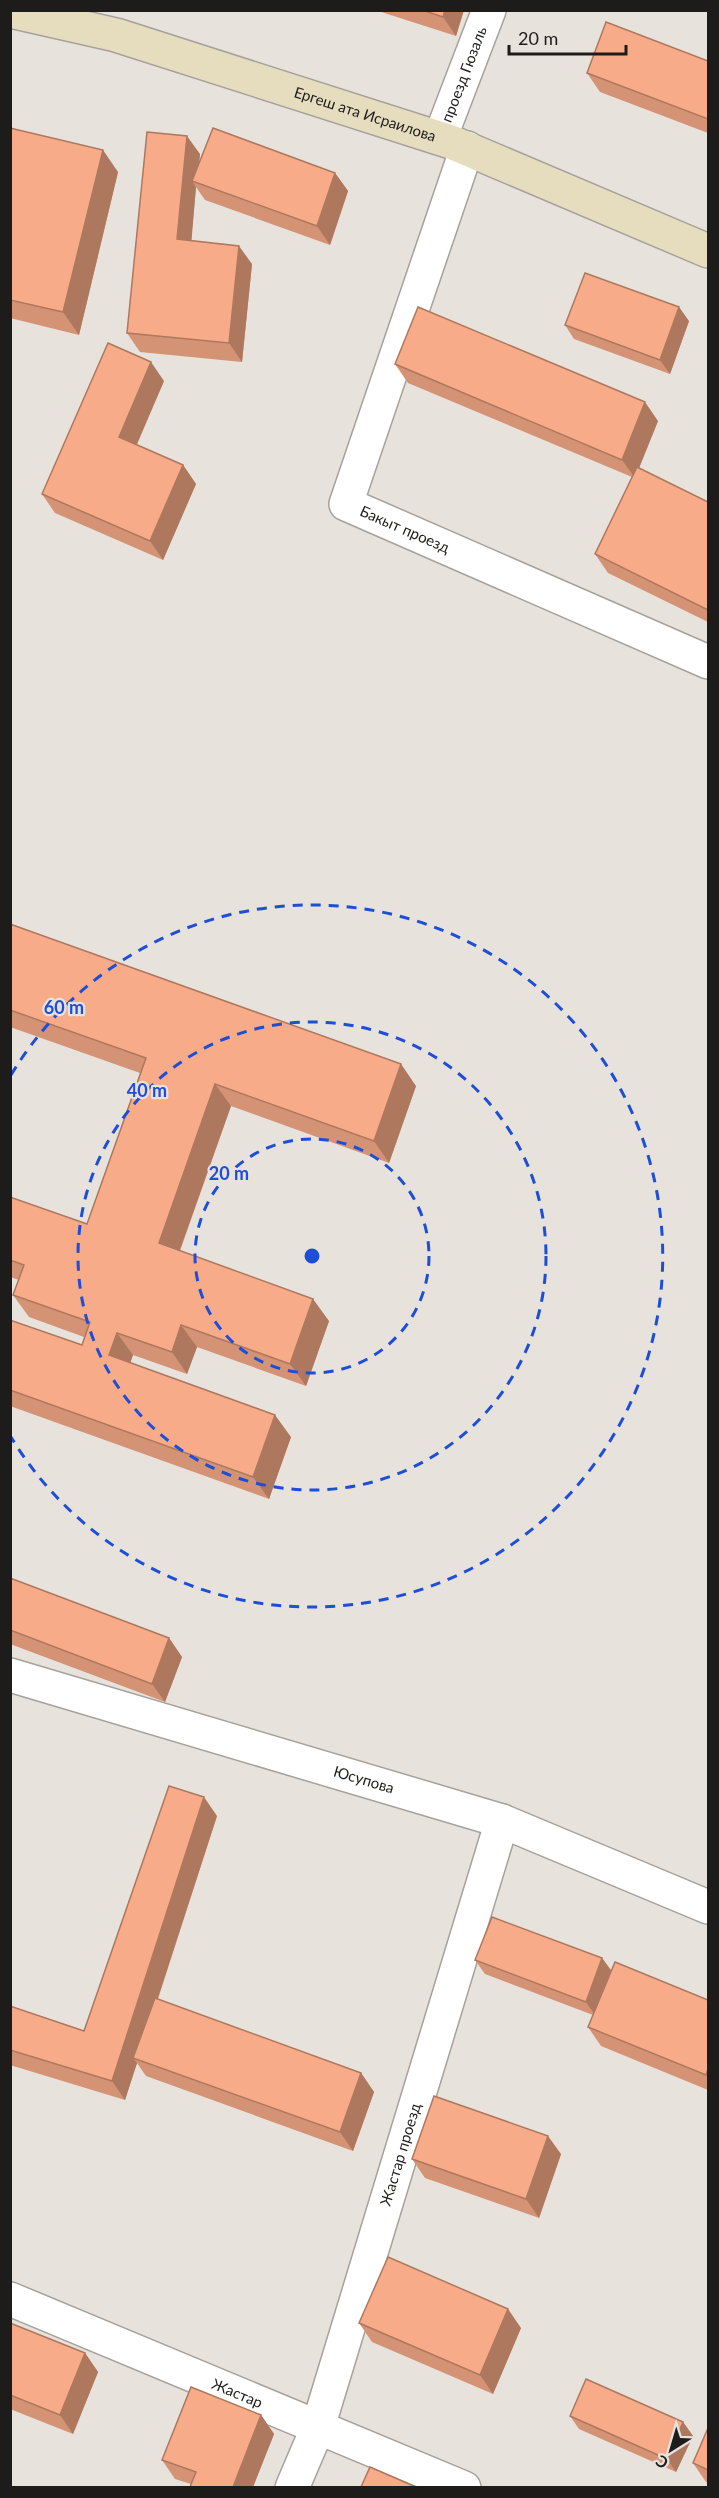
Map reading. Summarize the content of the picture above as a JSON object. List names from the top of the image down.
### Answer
{
  "streets": {
    "main road": ["Ергеш ата Исраилова"],
    "street": [
      "проезд Гюзаль",
      "Бакыт проезд",
      "Юсупова",
      "Жастар проезд",
      "Жастар"
    ]
  },
  "crossings": [
    ["проезд Гюзаль", "Ергеш ата Исраилова"],
    ["проезд Гюзаль", "Бакыт проезд"],
    ["Ергеш ата Исраилова", "Бакыт проезд"],
    ["Юсупова", "Жастар проезд"],
    ["Жастар проезд", "Жастар"]
  ],
  "scale_bar": "20 m",
  "north": "bottom left",
  "rings": ["60 m", "40 m", "20 m"]
}
